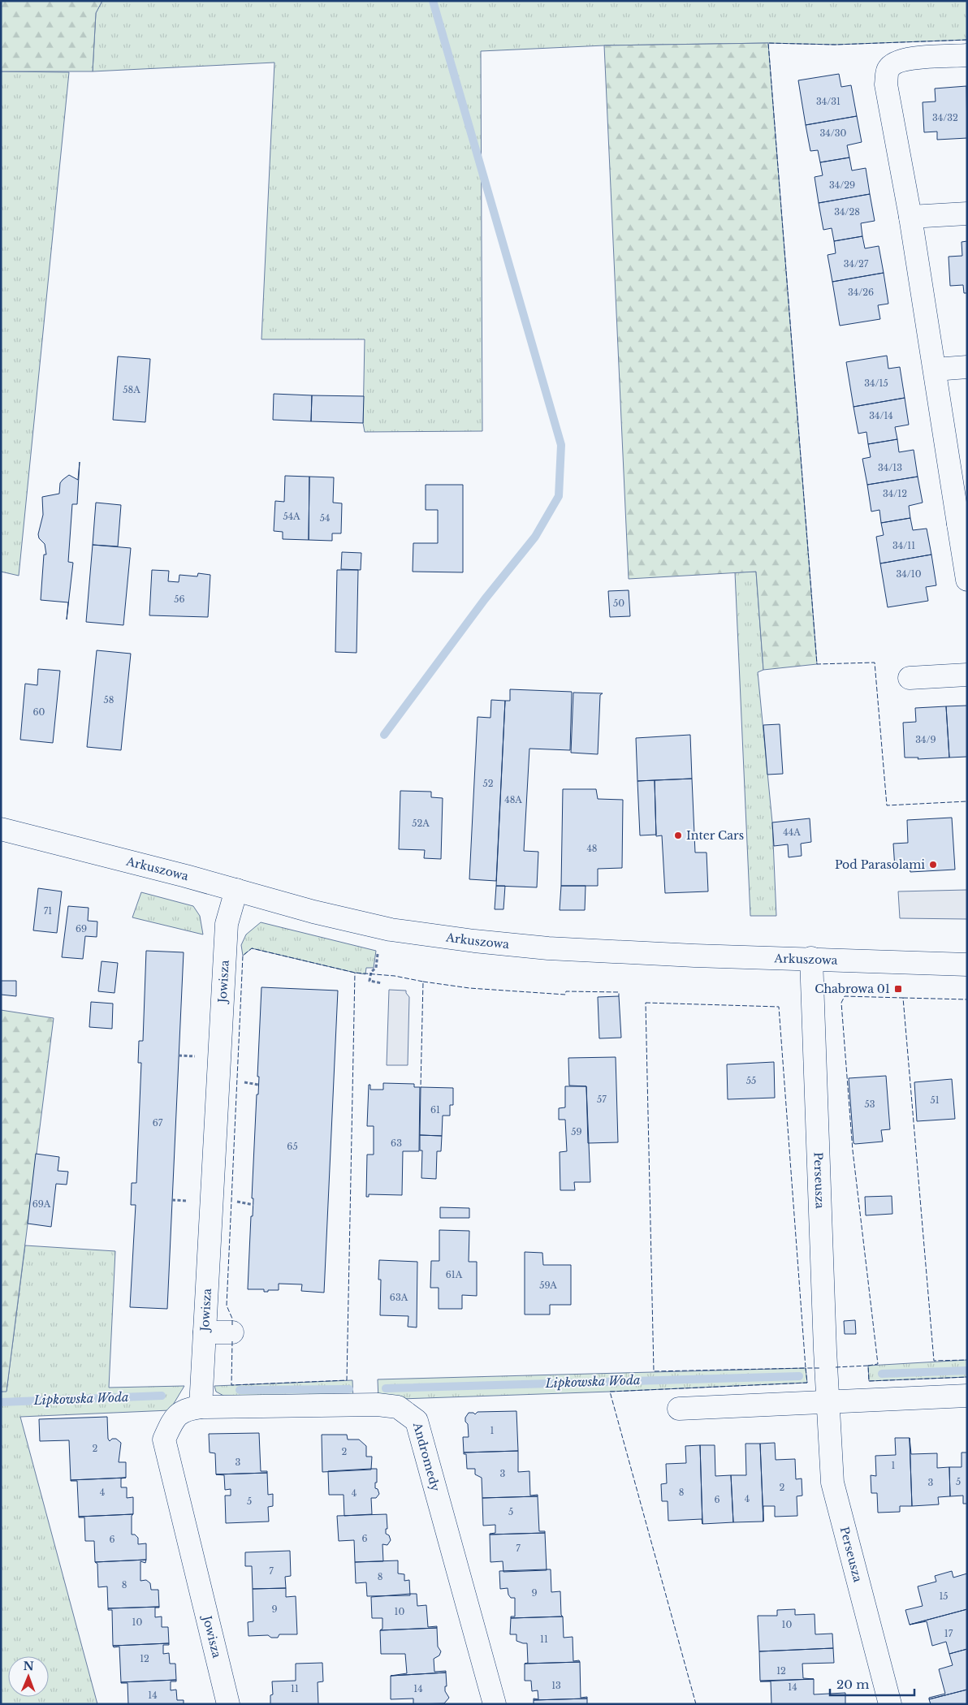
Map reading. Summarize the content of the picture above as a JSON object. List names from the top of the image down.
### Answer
{
  "streets": {
    "street": [
      "Arkuszowa",
      "Jowisza",
      "Perseusza",
      "Andromedy"
    ]
  },
  "crossings": [
    ["Arkuszowa", "Jowisza"],
    ["Arkuszowa", "Perseusza"],
    ["Jowisza", "Andromedy"]
  ],
  "water": ["Lipkowska Woda"],
  "places": {
    "other": ["Inter Cars", "Pod Parasolami"],
    "transit": ["Chabrowa 01"]
  },
  "house_numbers": [
    "34/31",
    "34/32",
    "34/30",
    "34/29",
    "34/28",
    "34/27",
    "34/26",
    "34/15",
    "58A",
    "34/14",
    "34/13",
    "34/12",
    "54A",
    "54",
    "34/11",
    "34/10",
    "56",
    "50",
    "58",
    "60",
    "34/9",
    "52",
    "48A",
    "52A",
    "44A",
    "48",
    "71",
    "69",
    "55",
    "57",
    "51",
    "53",
    "61",
    "67",
    "59",
    "63",
    "65",
    "69A",
    "61A",
    "59A",
    "63A",
    "1",
    "2",
    "2",
    "3",
    "1",
    "3",
    "5",
    "3",
    "2",
    "4",
    "8",
    "4",
    "4",
    "6",
    "5",
    "5",
    "6",
    "6",
    "7",
    "7",
    "8",
    "8",
    "9",
    "15",
    "9",
    "10",
    "10",
    "10",
    "17",
    "11",
    "12",
    "12",
    "13",
    "14",
    "11",
    "14",
    "14"
  ],
  "scale_bar": "20 m",
  "north": "top"
}
